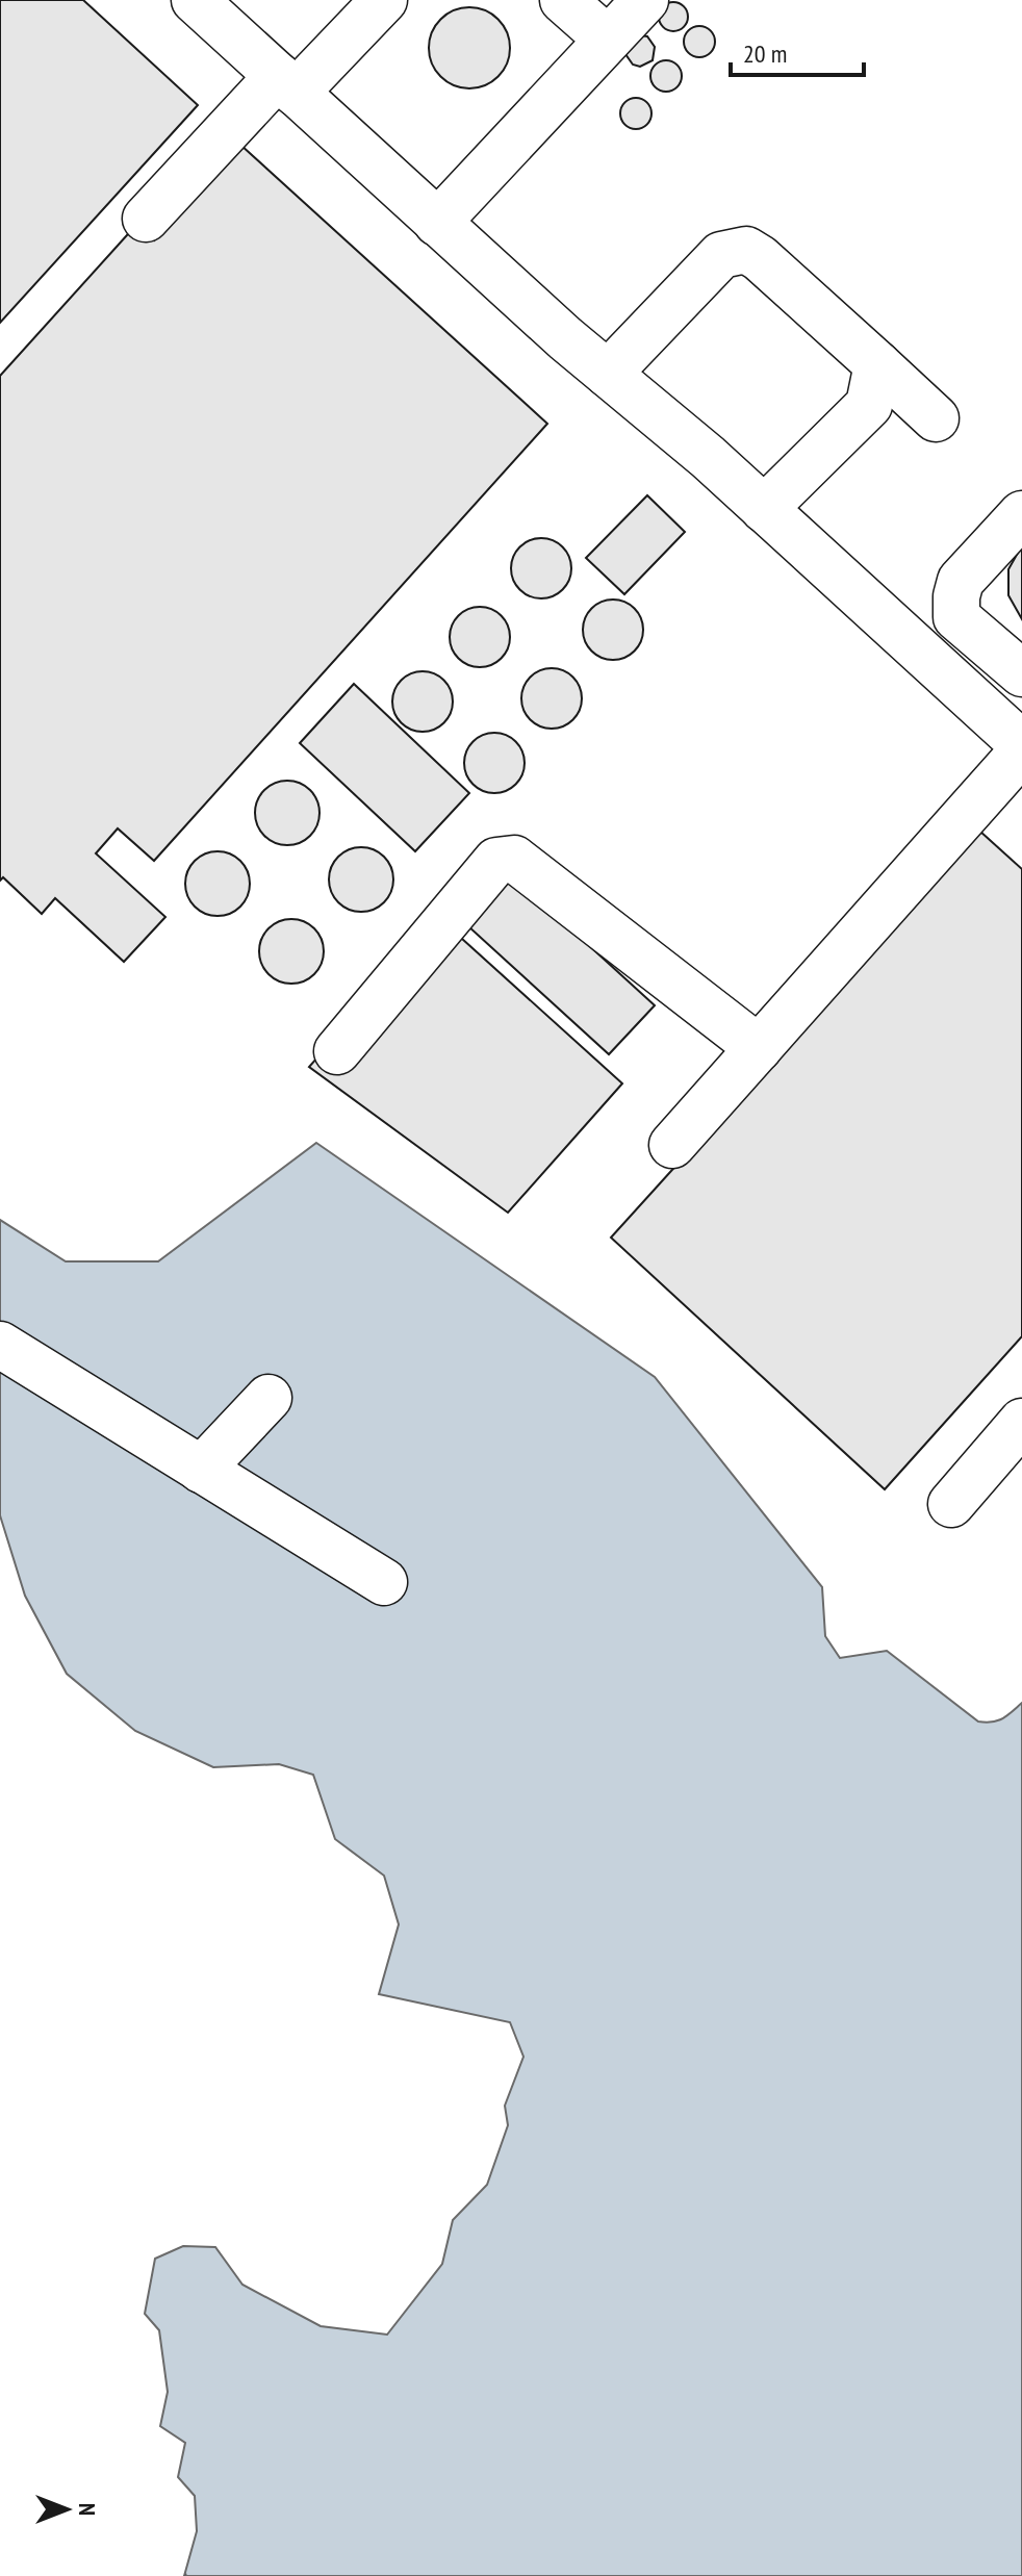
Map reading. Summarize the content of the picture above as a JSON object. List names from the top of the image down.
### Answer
{
  "scale_bar": "20 m",
  "north": "right"
}
